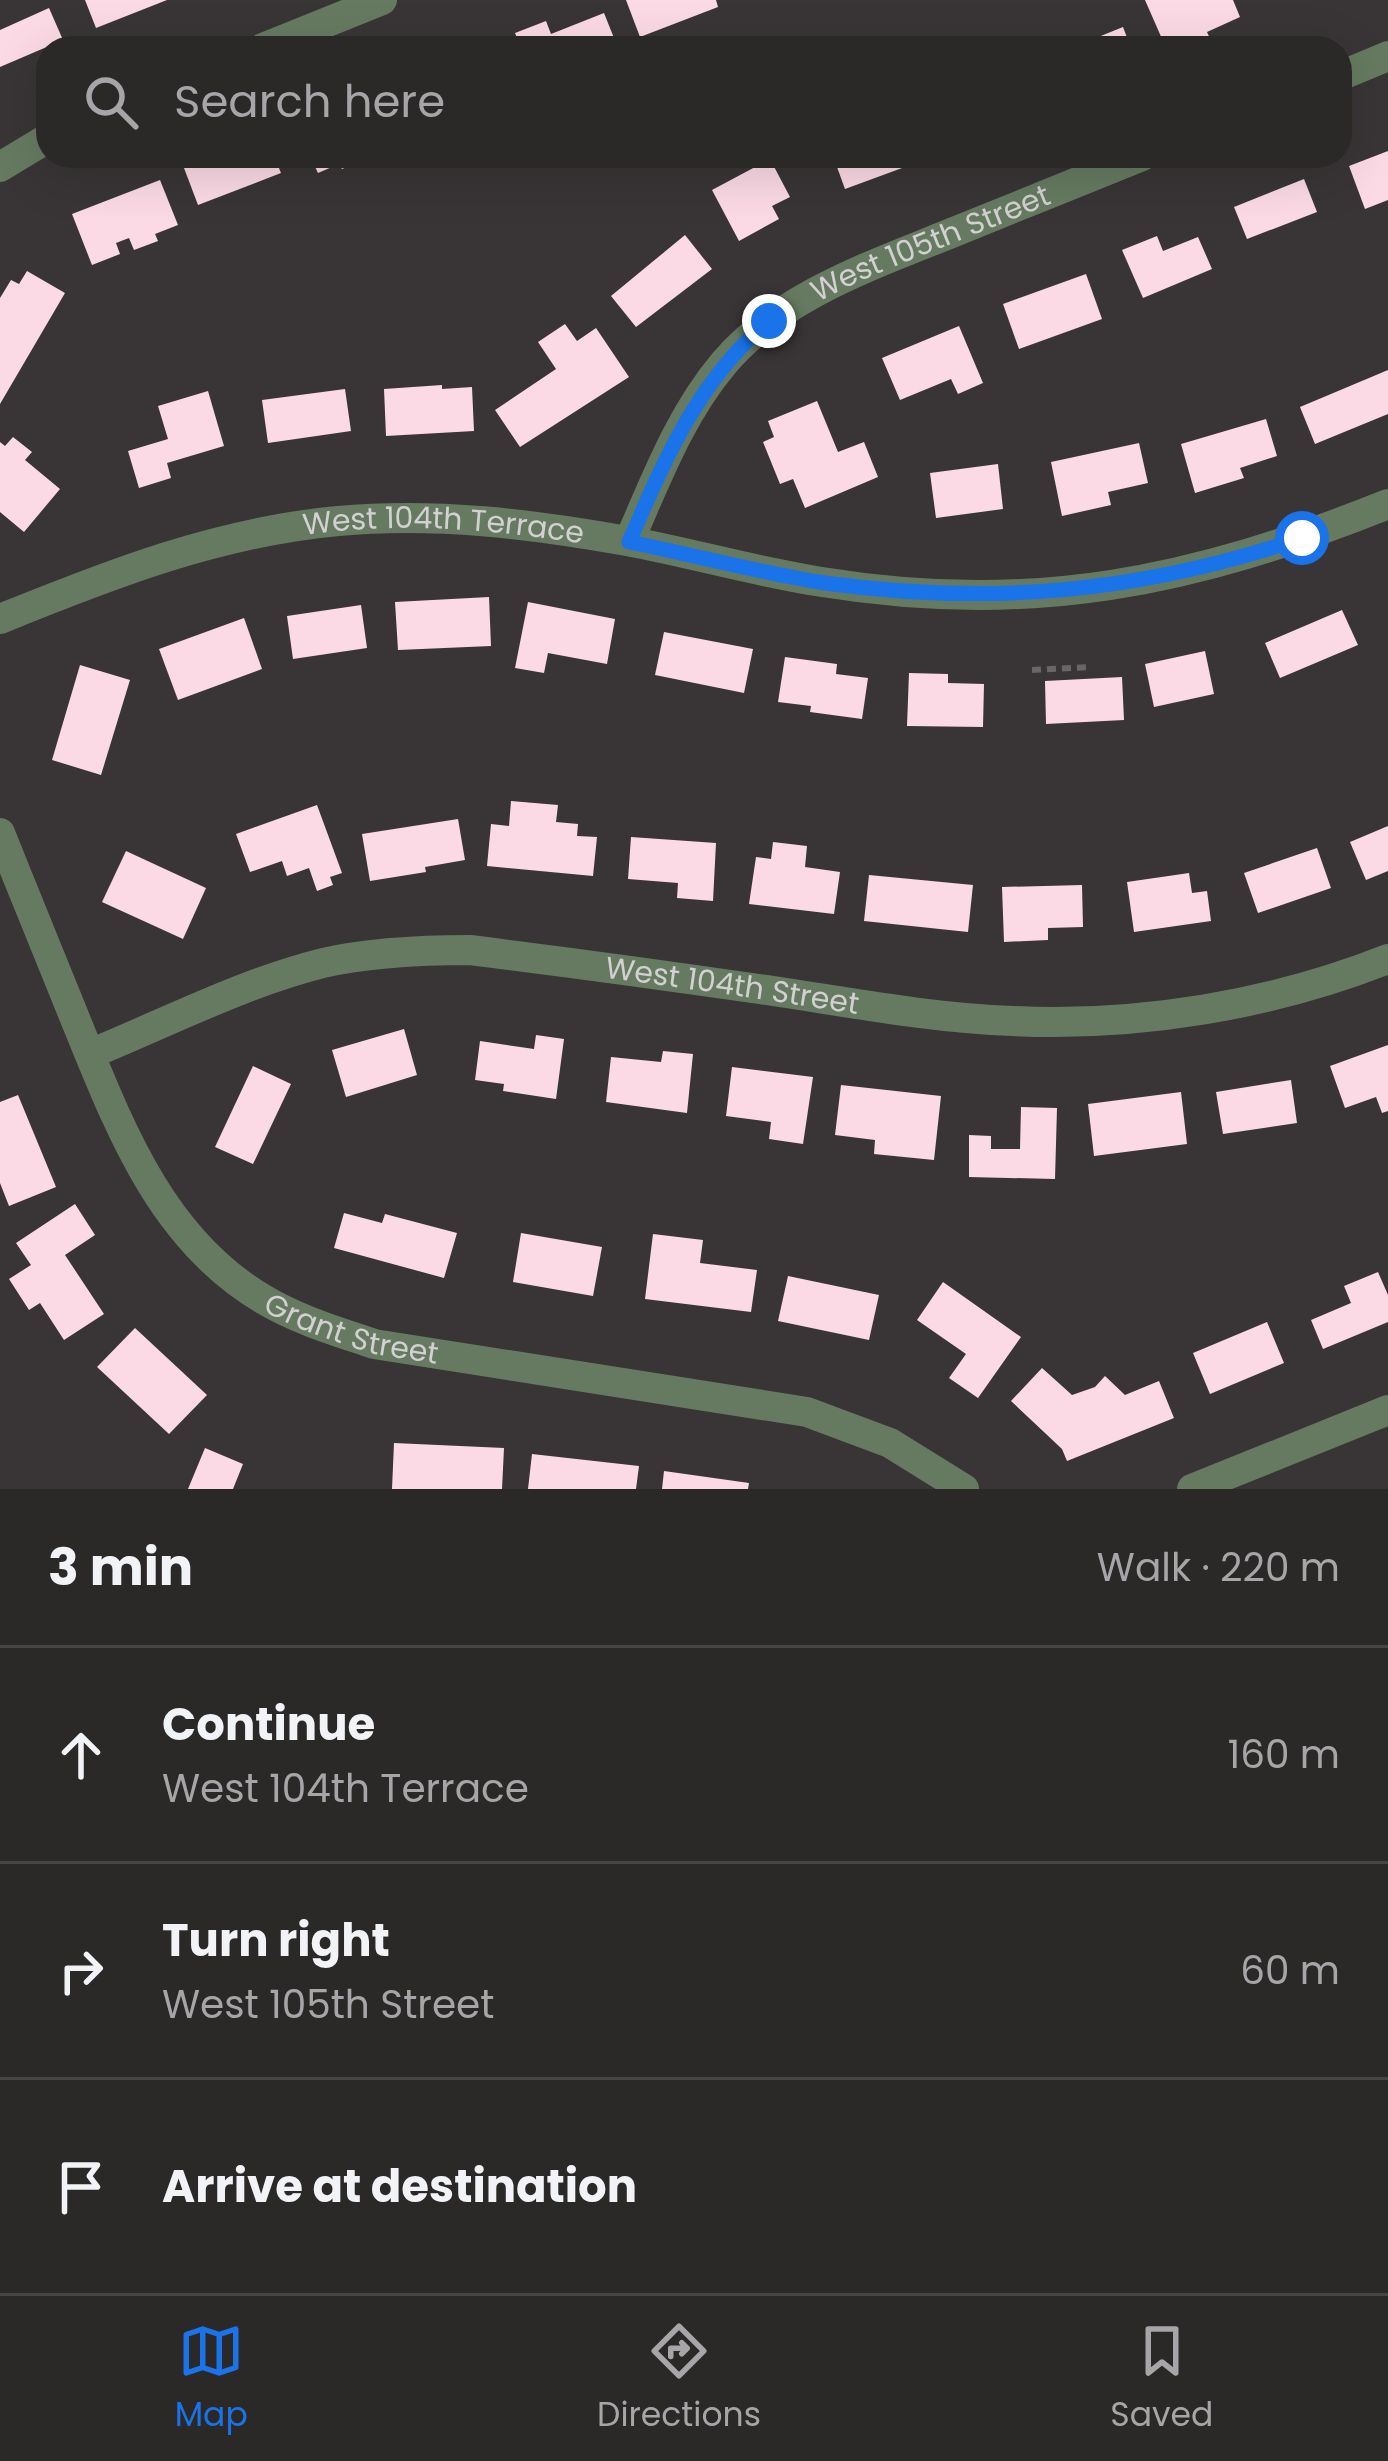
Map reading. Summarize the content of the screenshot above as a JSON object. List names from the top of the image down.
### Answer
{
  "streets": {
    "street": [
      "West 105th Street",
      "West 104th Terrace",
      "West 104th Street",
      "Grant Street"
    ]
  },
  "crossings": [
    ["West 105th Street", "West 104th Terrace"],
    ["West 104th Street", "Grant Street"]
  ],
  "page": {
    "search": "Search here",
    "heading": ["3 min", "Walk · 220 m"],
    "list": [
      ["Continue", "West 104th Terrace", "160 m"],
      ["Turn right", "West 105th Street", "60 m"],
      "Arrive at destination"
    ],
    "nav": ["Map", "Directions", "Saved"]
  }
}
